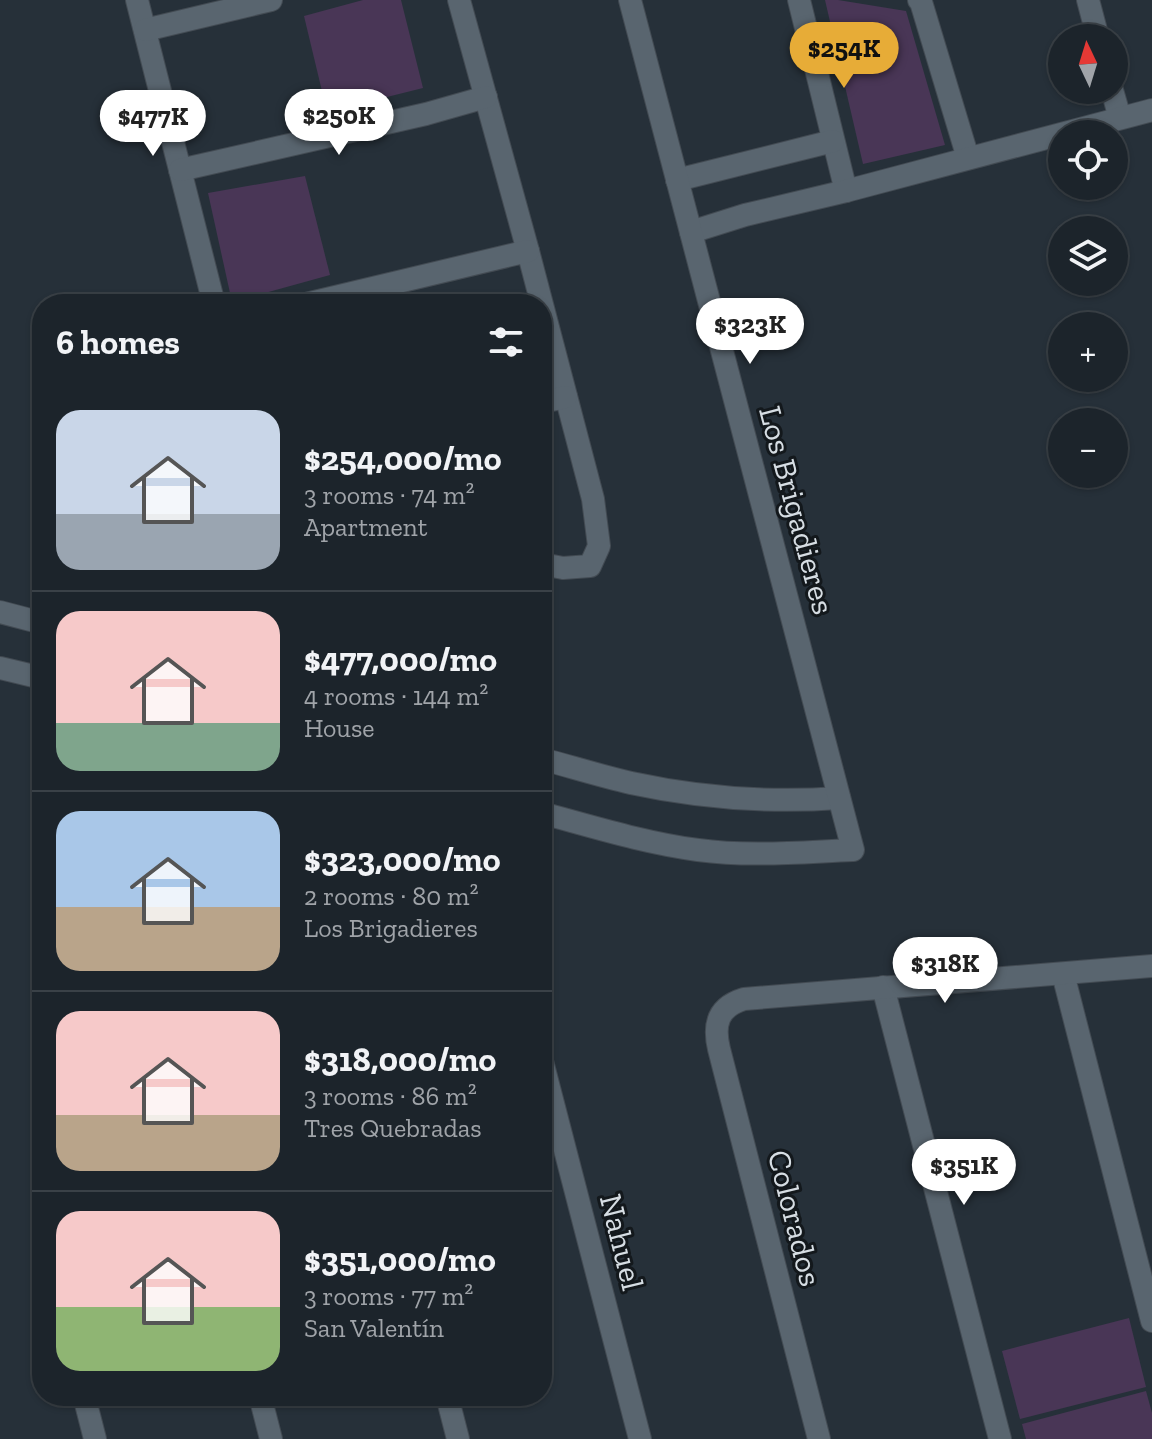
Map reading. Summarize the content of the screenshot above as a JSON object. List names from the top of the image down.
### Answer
{
  "streets": {
    "street": ["Los Brigadieres", "Colorados", "Nahuel"]
  },
  "north": "top",
  "page": {
    "price": [
      "$254K",
      "$250K",
      "$477K",
      "$323K",
      "$318K",
      "$351K"
    ],
    "map_buttons": ["+", "−"],
    "heading": "6 homes",
    "list": [
      {
        "name": "$254,000/mo",
        "note": "3 rooms · 74 m² · Apartment"
      },
      {
        "name": "$477,000/mo",
        "note": "4 rooms · 144 m² · House"
      },
      {
        "name": "$323,000/mo",
        "note": "2 rooms · 80 m² · Los Brigadieres"
      },
      {
        "name": "$318,000/mo",
        "note": "3 rooms · 86 m² · Tres Quebradas"
      },
      {
        "name": "$351,000/mo",
        "note": "3 rooms · 77 m² · San Valentín"
      }
    ]
  }
}
